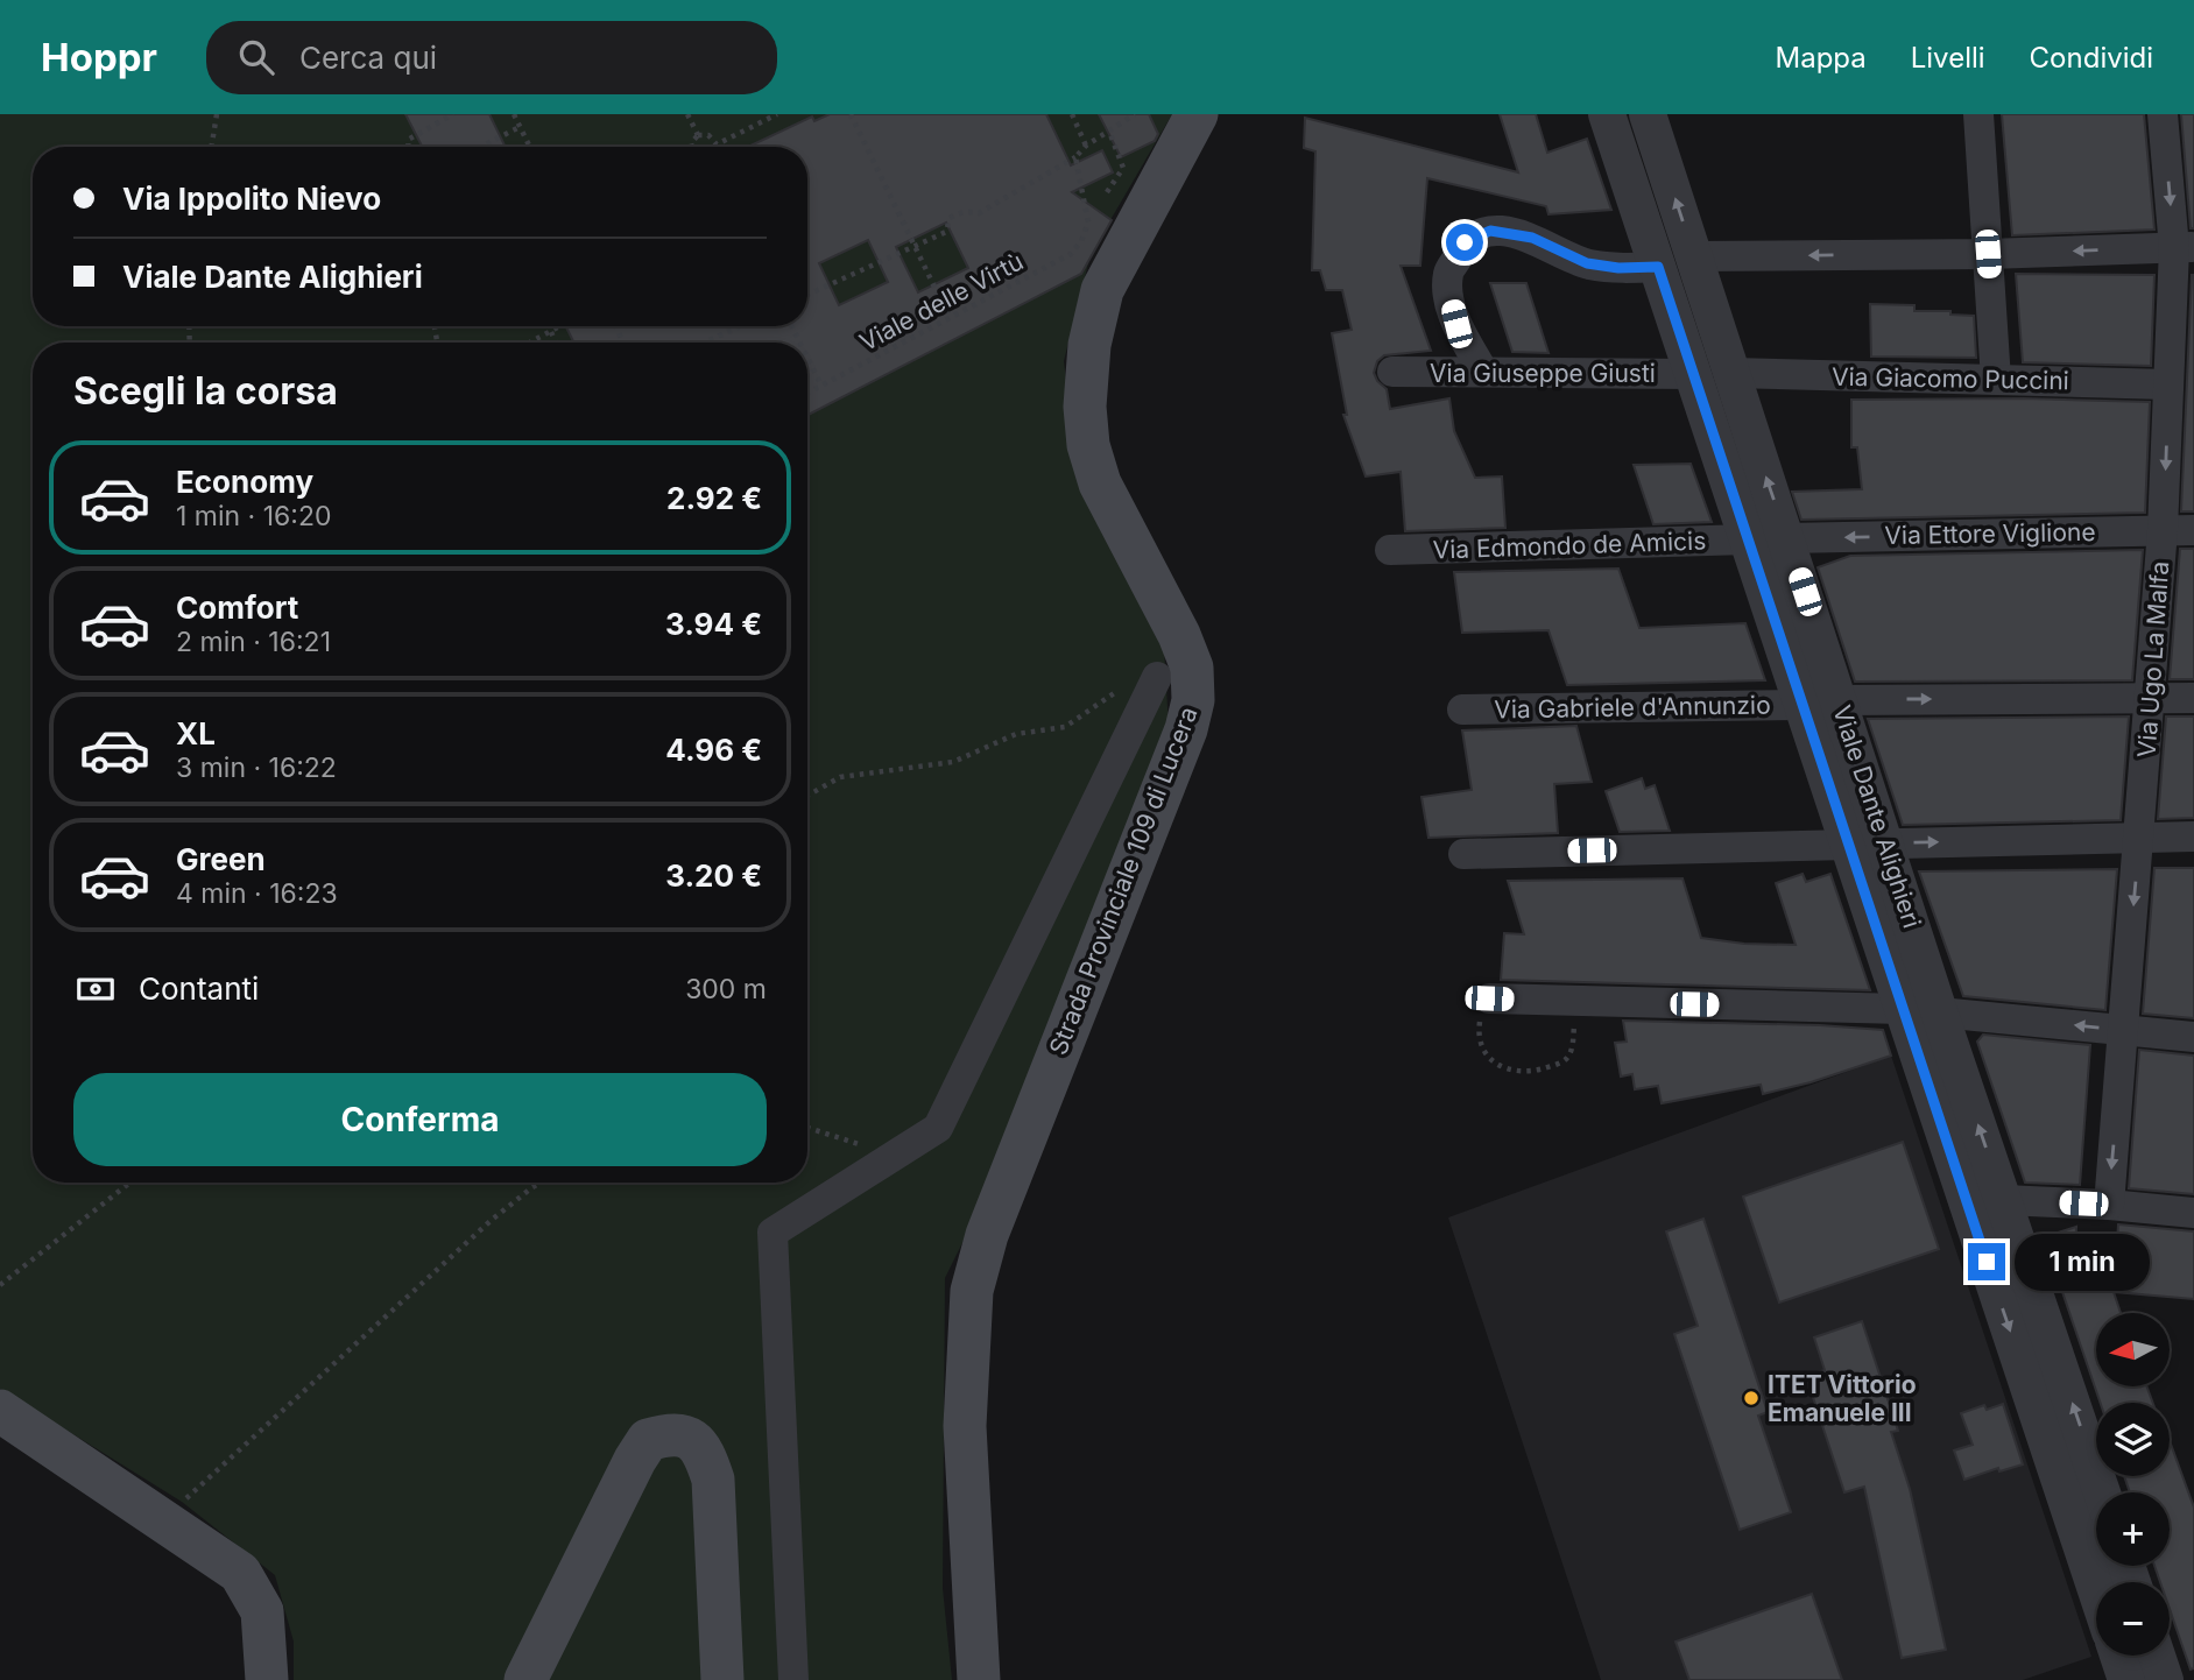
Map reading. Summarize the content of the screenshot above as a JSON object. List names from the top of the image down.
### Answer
{
  "streets": {
    "main road": ["Strada Provinciale 109 di Lucera"],
    "street": [
      "Via Giuseppe Giusti",
      "Via Giacomo Puccini",
      "Via Ettore Viglione",
      "Via Edmondo de Amicis",
      "Via Ugo La Malfa",
      "Via Gabriele d'Annunzio",
      "Viale Dante Alighieri"
    ],
    "path": ["Viale delle Virtù"]
  },
  "crossings": [
    ["Via Giuseppe Giusti", "Viale Dante Alighieri"],
    ["Via Giacomo Puccini", "Via Ugo La Malfa"],
    ["Via Giacomo Puccini", "Viale Dante Alighieri"],
    ["Via Ettore Viglione", "Via Edmondo de Amicis"],
    ["Via Ettore Viglione", "Via Ugo La Malfa"],
    ["Via Ettore Viglione", "Viale Dante Alighieri"],
    ["Via Edmondo de Amicis", "Viale Dante Alighieri"],
    ["Via Ugo La Malfa", "Via Gabriele d'Annunzio"],
    ["Via Gabriele d'Annunzio", "Viale Dante Alighieri"]
  ],
  "one_way": ["Via Ettore Viglione", "Via Ugo La Malfa"],
  "places": ["ITET Vittorio Emanuele III"],
  "north": "left",
  "page": {
    "header": "Hoppr",
    "search": "Cerca qui",
    "nav": ["Mappa", "Livelli", "Condividi"],
    "banner": ["Via Ippolito Nievo", "Viale Dante Alighieri"],
    "heading": "Scegli la corsa",
    "list": [
      {
        "name": "Economy",
        "note": "1 min · 16:20",
        "value": "2.92 €"
      },
      {
        "name": "Comfort",
        "note": "2 min · 16:21",
        "value": "3.94 €"
      },
      {
        "name": "XL",
        "note": "3 min · 16:22",
        "value": "4.96 €"
      },
      {
        "name": "Green",
        "note": "4 min · 16:23",
        "value": "3.20 €"
      }
    ],
    "pay": ["Contanti", "300 m"],
    "buttons": "Conferma",
    "bubble": "1 min",
    "map_buttons": ["+", "−"]
  }
}
